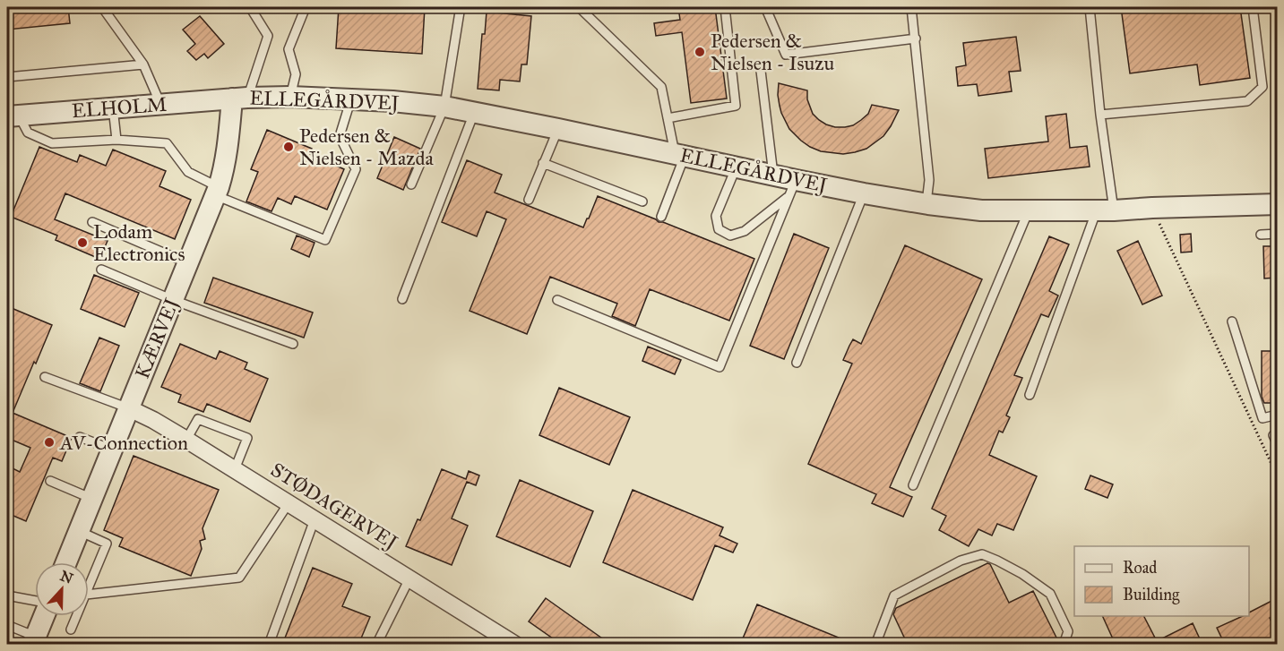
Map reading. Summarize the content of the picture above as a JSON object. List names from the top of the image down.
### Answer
{
  "streets": {
    "street": [
      "ELLEGÅRDVEJ",
      "ELHOLM",
      "KÆRVEJ",
      "STØDAGERVEJ"
    ]
  },
  "crossings": [
    ["ELLEGÅRDVEJ", "ELHOLM"],
    ["ELLEGÅRDVEJ", "KÆRVEJ"],
    ["ELHOLM", "KÆRVEJ"],
    ["KÆRVEJ", "STØDAGERVEJ"]
  ],
  "places": [
    "Pedersen & Nielsen - Isuzu",
    "Pedersen & Nielsen - Mazda",
    "Lodam Electronics",
    "AV-Connection"
  ],
  "legend": ["Road", "Building"],
  "north": "top"
}
